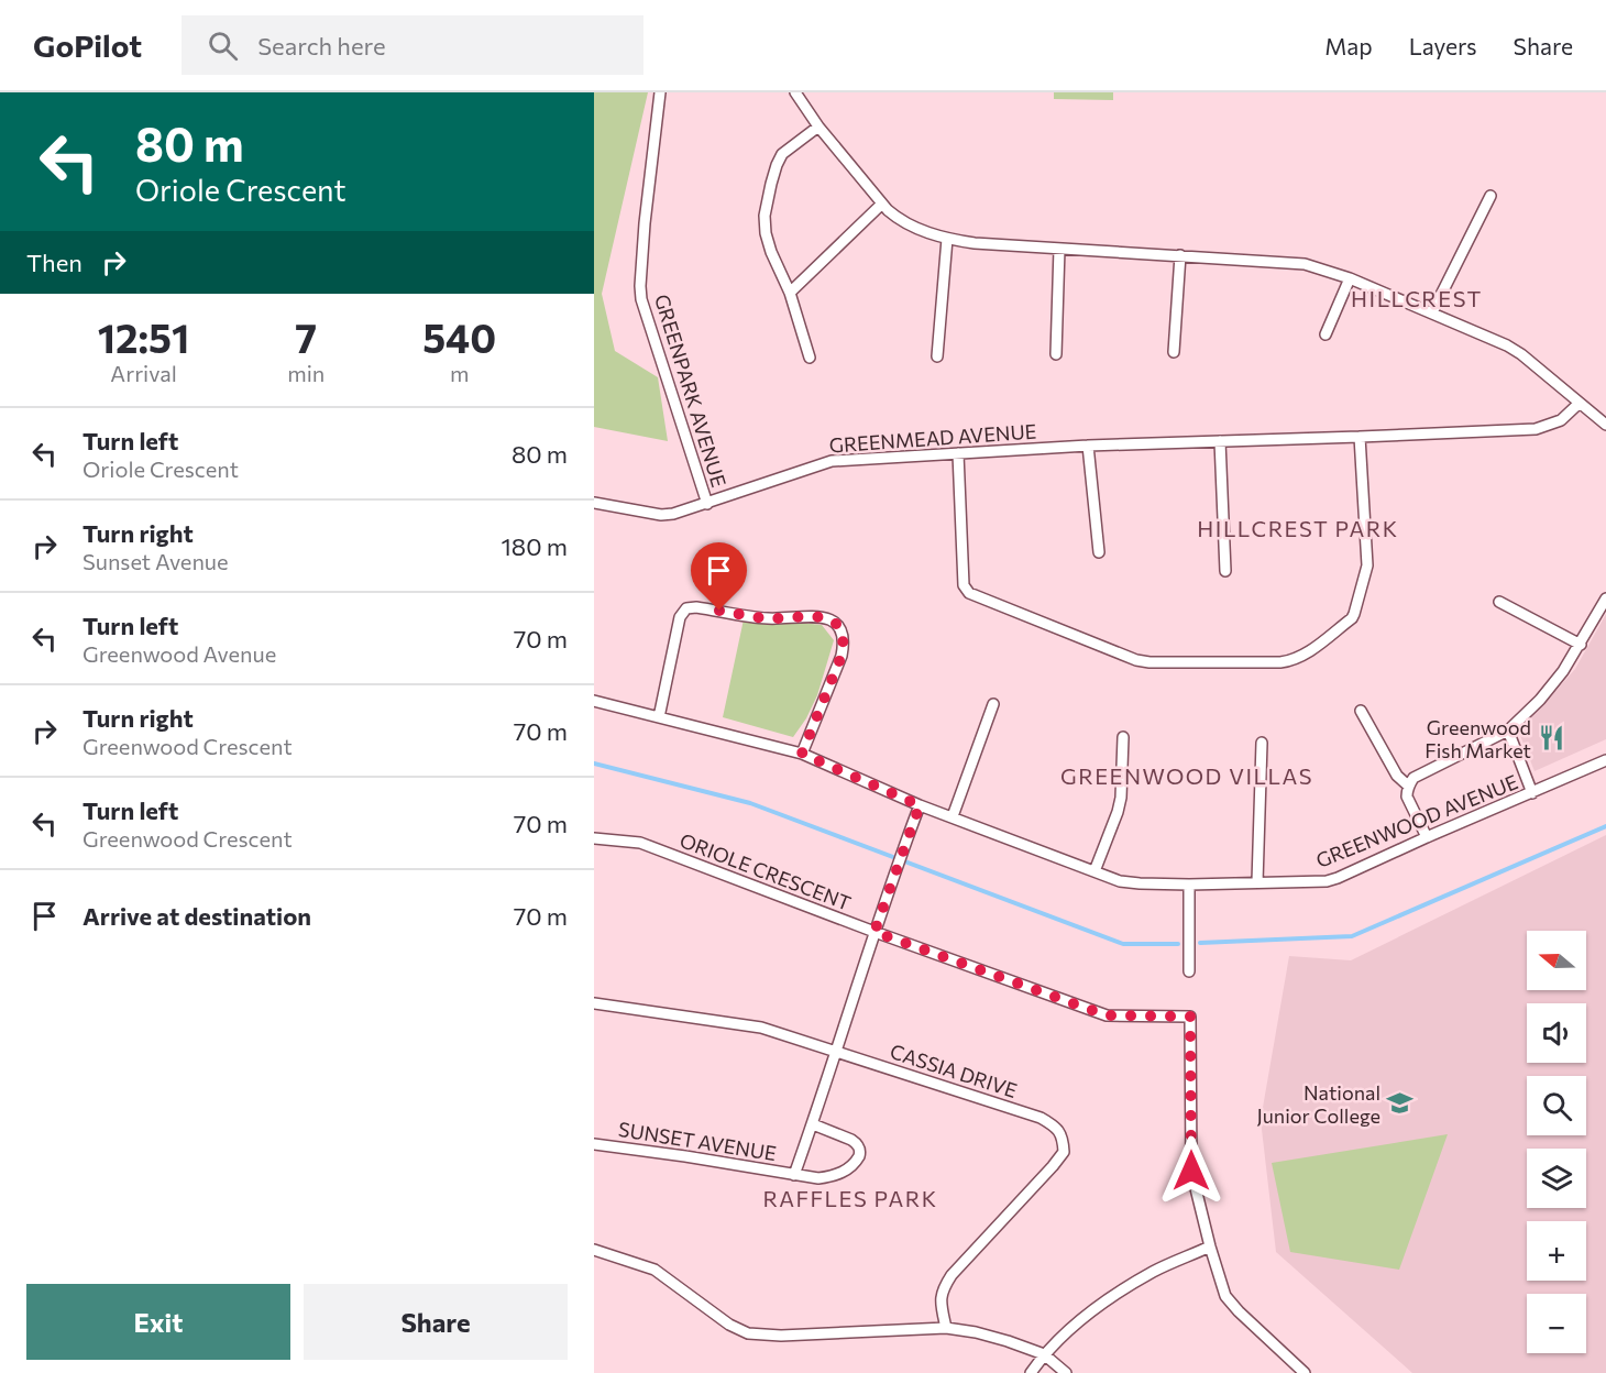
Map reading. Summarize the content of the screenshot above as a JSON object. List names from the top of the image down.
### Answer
{
  "streets": {
    "street": [
      "GREENPARK AVENUE",
      "GREENMEAD AVENUE",
      "GREENWOOD AVENUE",
      "ORIOLE CRESCENT",
      "CASSIA DRIVE",
      "SUNSET AVENUE"
    ]
  },
  "crossings": [
    ["GREENPARK AVENUE", "GREENMEAD AVENUE"],
    ["GREENWOOD AVENUE", "SUNSET AVENUE"],
    ["ORIOLE CRESCENT", "SUNSET AVENUE"],
    ["CASSIA DRIVE", "SUNSET AVENUE"]
  ],
  "districts": [
    "HILLCREST",
    "HILLCREST PARK",
    "GREENWOOD VILLAS",
    "RAFFLES PARK"
  ],
  "places": {
    "restaurant": ["Greenwood Fish Market"],
    "school or university": ["National Junior College"]
  },
  "north": "left",
  "page": {
    "header": "GoPilot",
    "search": "Search here",
    "nav": ["Map", "Layers", "Share"],
    "turn": ["80 m", "Oriole Crescent"],
    "then": "Then",
    "eta": [
      "12:51",
      "Arrival",
      "7",
      "min",
      "540",
      "m"
    ],
    "list": [
      {
        "name": "Turn left",
        "note": "Oriole Crescent",
        "value": "80 m"
      },
      {
        "name": "Turn right",
        "note": "Sunset Avenue",
        "value": "180 m"
      },
      {
        "name": "Turn left",
        "note": "Greenwood Avenue",
        "value": "70 m"
      },
      {
        "name": "Turn right",
        "note": "Greenwood Crescent",
        "value": "70 m"
      },
      {
        "name": "Turn left",
        "note": "Greenwood Crescent",
        "value": "70 m"
      },
      {
        "name": "Arrive at destination",
        "value": "70 m"
      }
    ],
    "map_buttons": ["+", "−"],
    "buttons": ["Exit", "Share"]
  }
}
